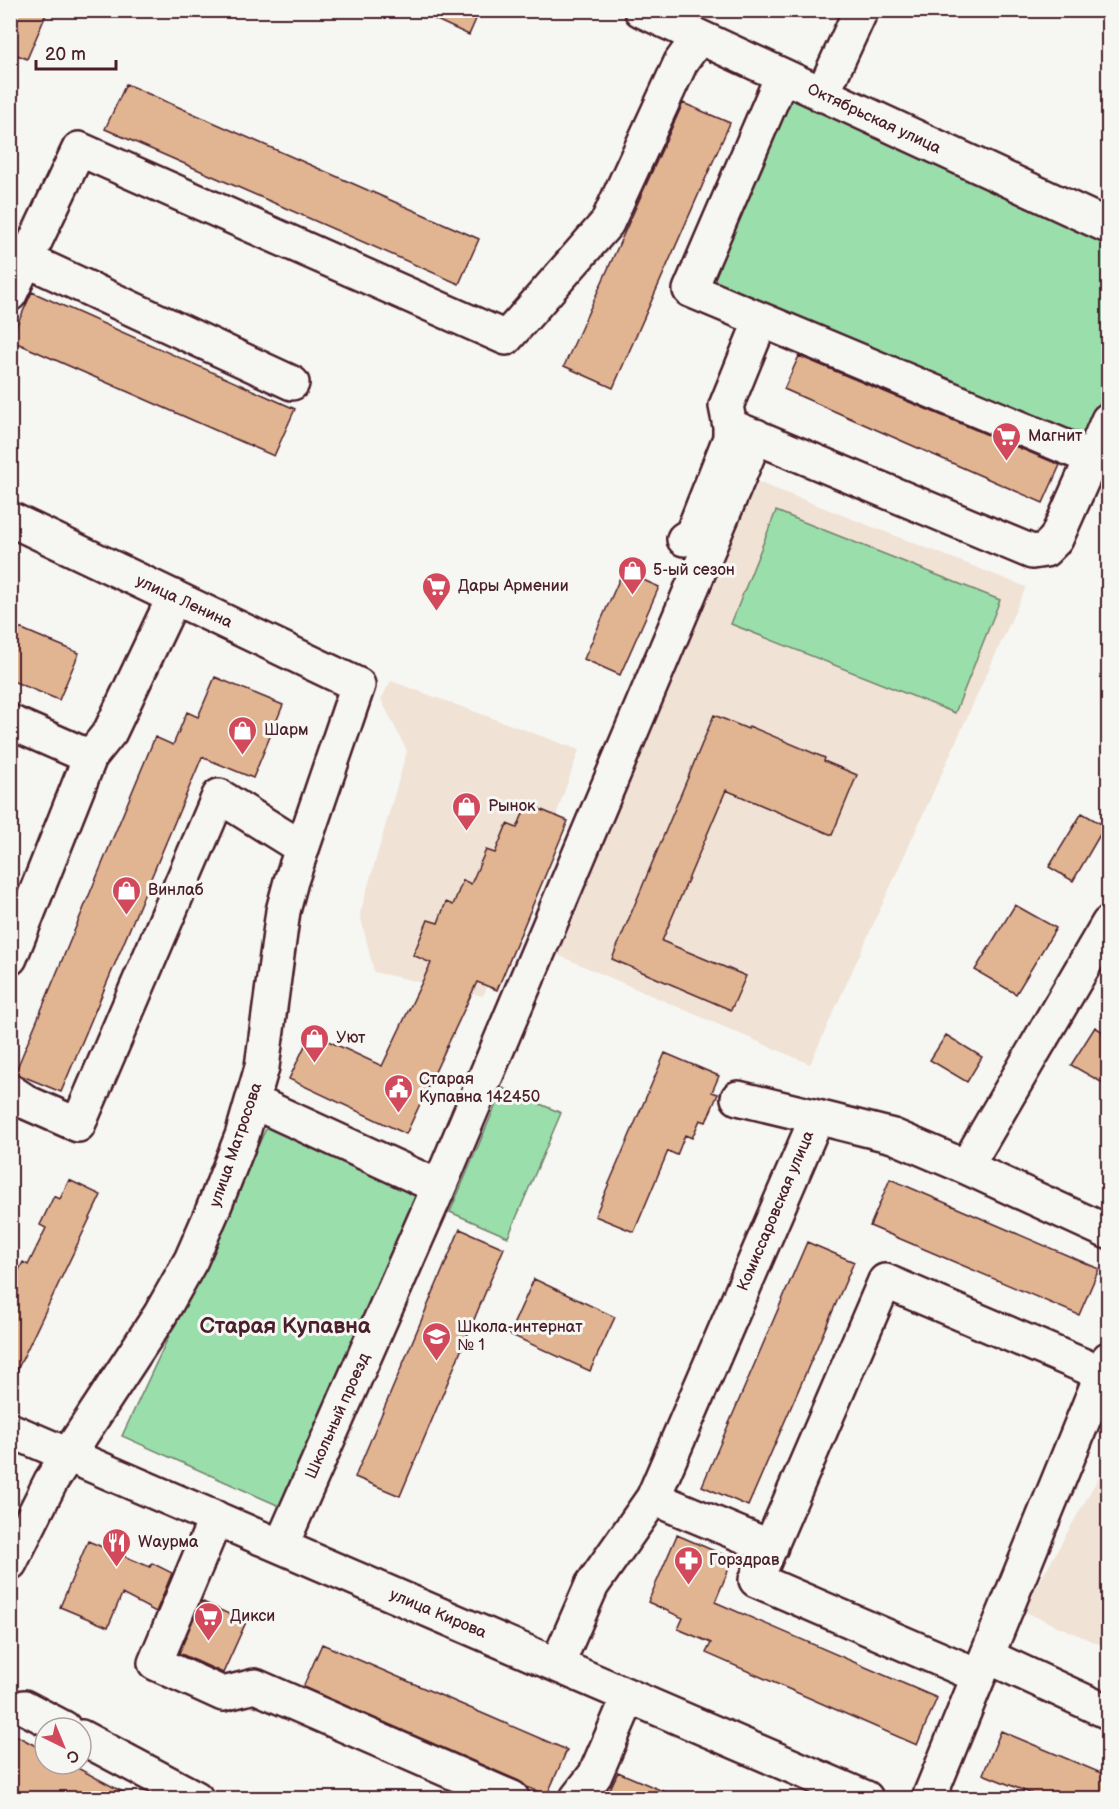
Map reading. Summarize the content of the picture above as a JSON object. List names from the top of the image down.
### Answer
{
  "streets": {
    "street": [
      "Октябрьская улица",
      "улица Ленина",
      "улица Матросова",
      "Комиссаровская улица",
      "Школьный проезд",
      "улица Кирова"
    ]
  },
  "crossings": [
    ["улица Ленина", "улица Матросова"],
    ["улица Матросова", "улица Кирова"],
    ["Комиссаровская улица", "улица Кирова"],
    ["Школьный проезд", "улица Кирова"]
  ],
  "districts": ["Старая Купавна"],
  "places": {
    "supermarket": ["Магнит", "Дары Армении", "Дикси"],
    "shop": [
      "5-ый сезон",
      "Шарм",
      "Рынок",
      "Винлаб",
      "Уют"
    ],
    "public building": ["Старая Купавна 142450"],
    "school or university": ["Школа-интернат № 1"],
    "restaurant": ["Wаурма"],
    "pharmacy": ["Горздрав"]
  },
  "scale_bar": "20 m",
  "north": "bottom right"
}
